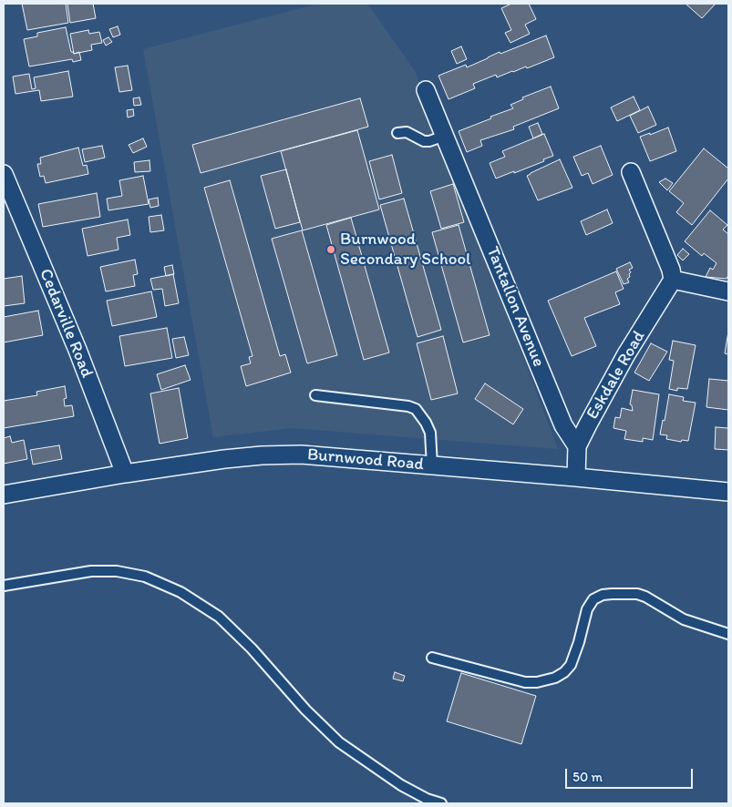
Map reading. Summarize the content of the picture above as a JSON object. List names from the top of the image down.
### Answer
{
  "streets": {
    "street": [
      "Tantallon Avenue",
      "Cedarville Road",
      "Eskdale Road",
      "Burnwood Road"
    ]
  },
  "crossings": [
    ["Tantallon Avenue", "Eskdale Road"],
    ["Cedarville Road", "Burnwood Road"],
    ["Eskdale Road", "Burnwood Road"]
  ],
  "places": ["Burnwood Secondary School"],
  "scale_bar": "50 m"
}
